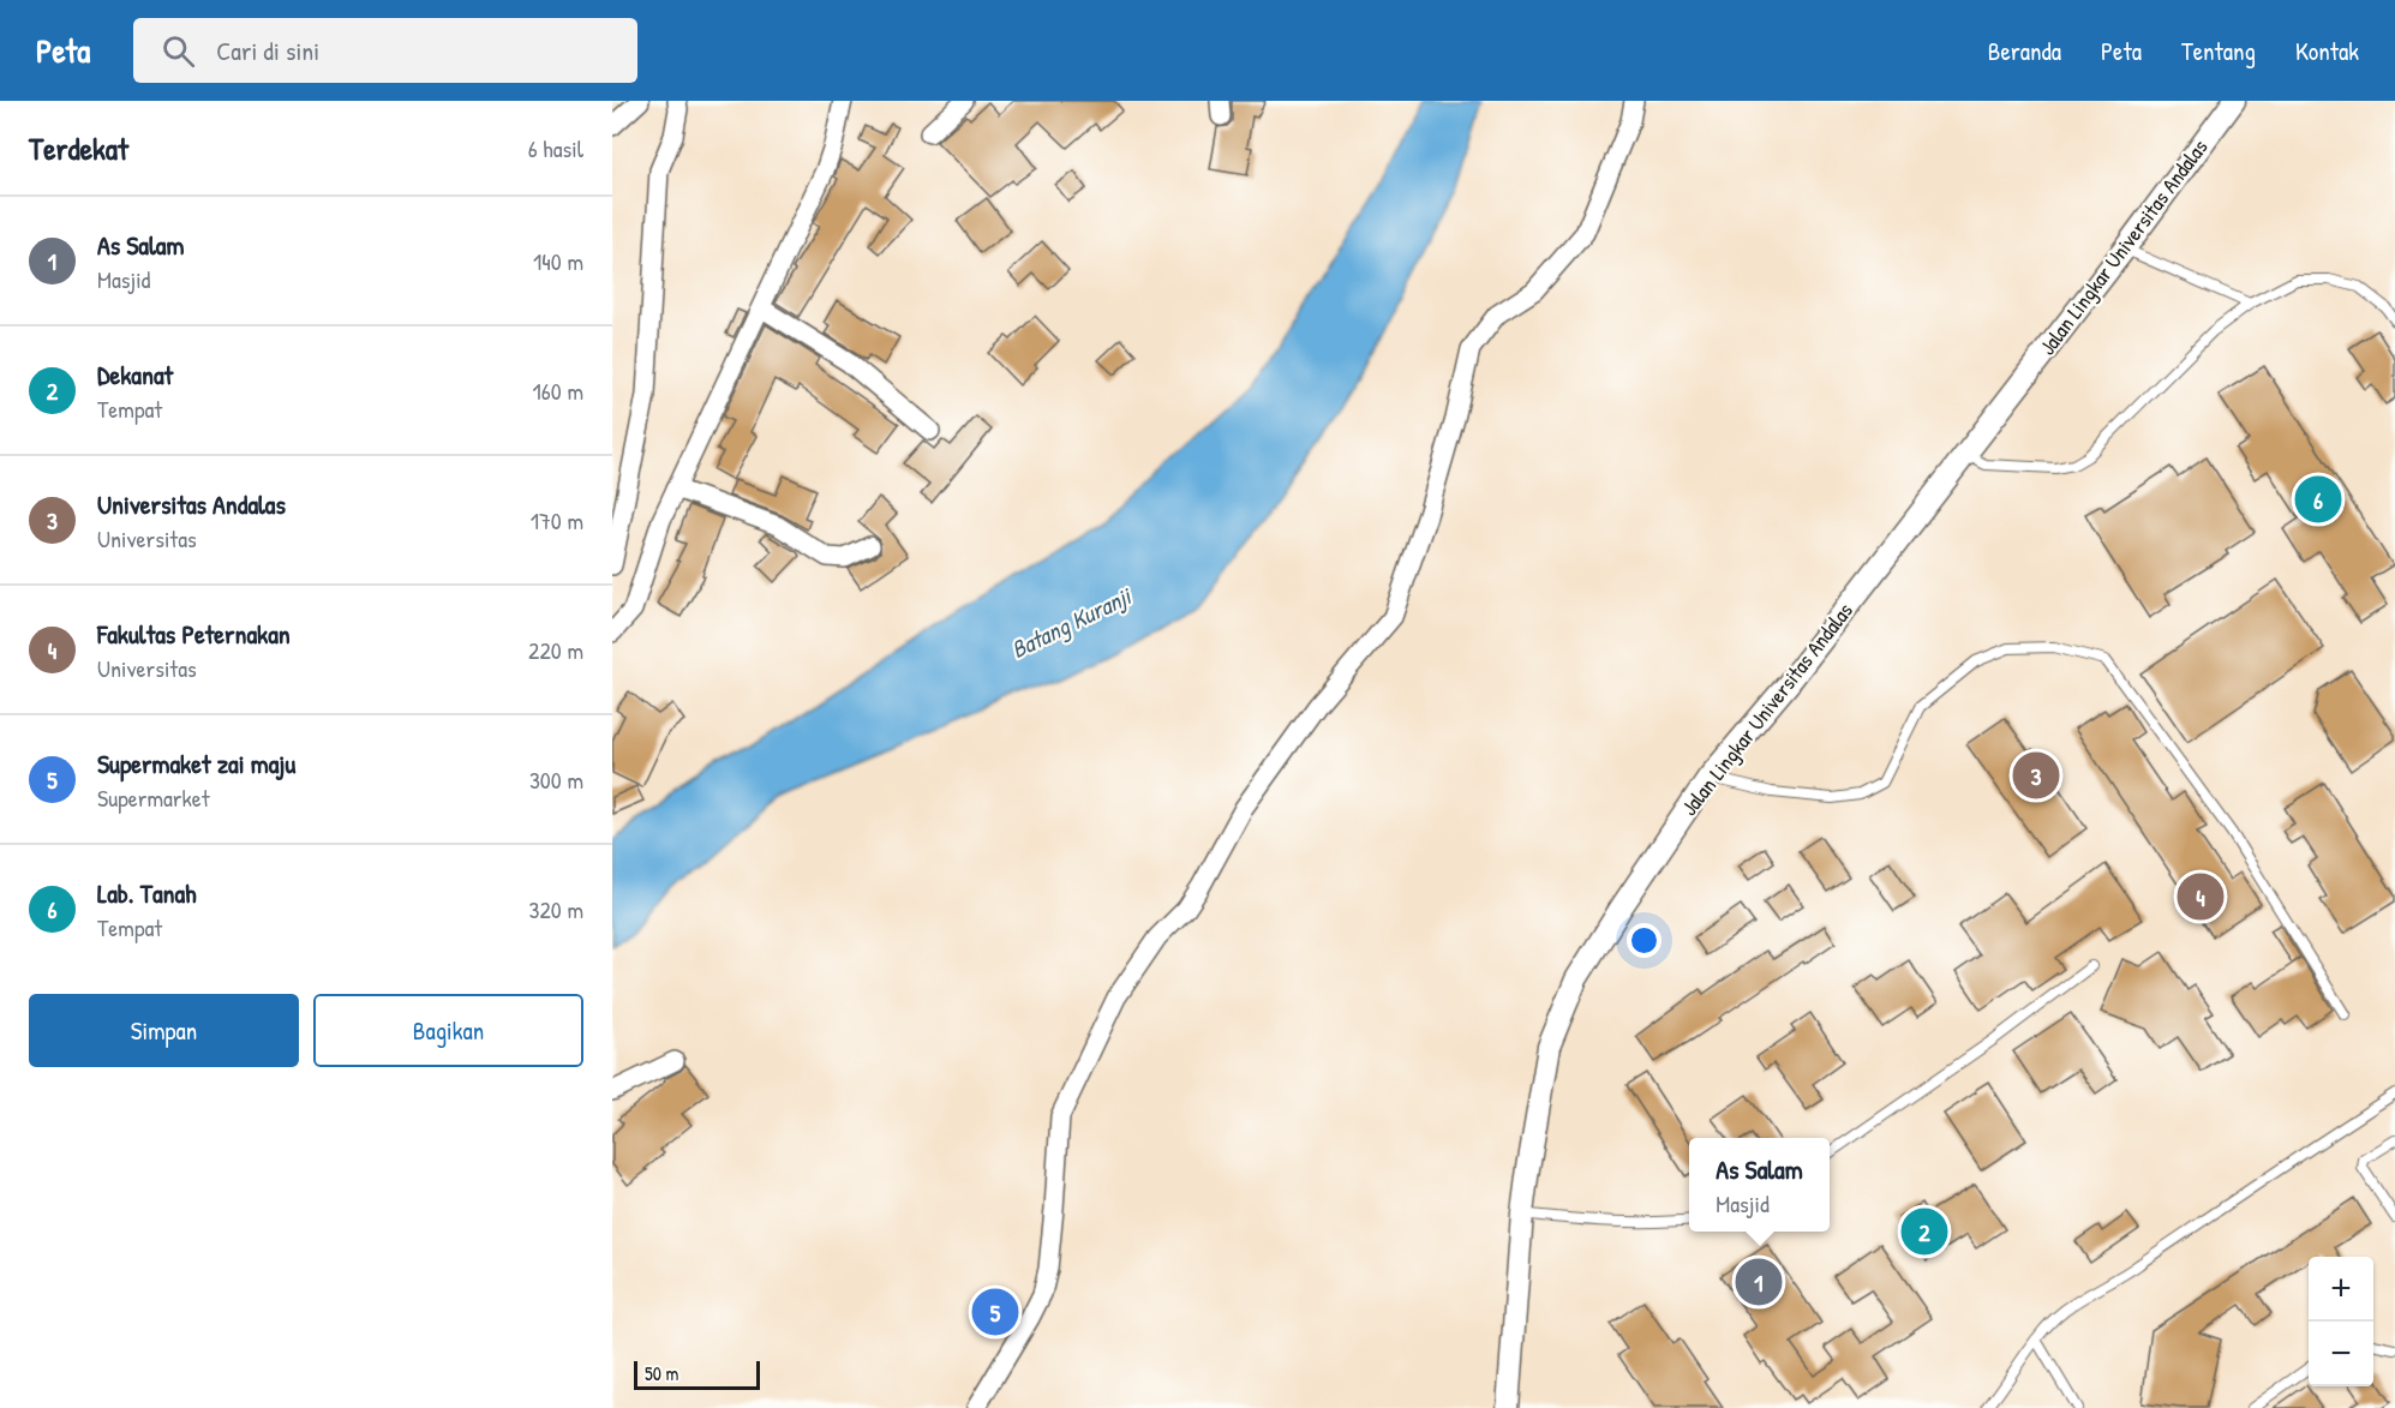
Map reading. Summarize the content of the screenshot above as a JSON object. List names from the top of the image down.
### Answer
{
  "streets": {
    "street": ["Jalan Lingkar Universitas Andalas"]
  },
  "water": ["Batang Kuranji"],
  "scale_bar": "50 m",
  "page": {
    "header": "Peta",
    "search": "Cari di sini",
    "nav": [
      "Beranda",
      "Peta",
      "Tentang",
      "Kontak"
    ],
    "heading": ["Terdekat", "6 hasil"],
    "list": [
      {
        "mark": "1",
        "name": "As Salam",
        "note": "Masjid",
        "value": "140 m"
      },
      {
        "mark": "2",
        "name": "Dekanat",
        "note": "Tempat",
        "value": "160 m"
      },
      {
        "mark": "3",
        "name": "Universitas Andalas",
        "note": "Universitas",
        "value": "170 m"
      },
      {
        "mark": "4",
        "name": "Fakultas Peternakan",
        "note": "Universitas",
        "value": "220 m"
      },
      {
        "mark": "5",
        "name": "Supermaket zai maju",
        "note": "Supermarket",
        "value": "300 m"
      },
      {
        "mark": "6",
        "name": "Lab. Tanah",
        "note": "Tempat",
        "value": "320 m"
      }
    ],
    "pins": [
      "6",
      "3",
      "4",
      "2",
      "1",
      "5"
    ],
    "buttons": ["Simpan", "Bagikan"],
    "popup": ["As Salam", "Masjid"],
    "map_buttons": ["+", "−"],
    "scale": "50 m"
  }
}
